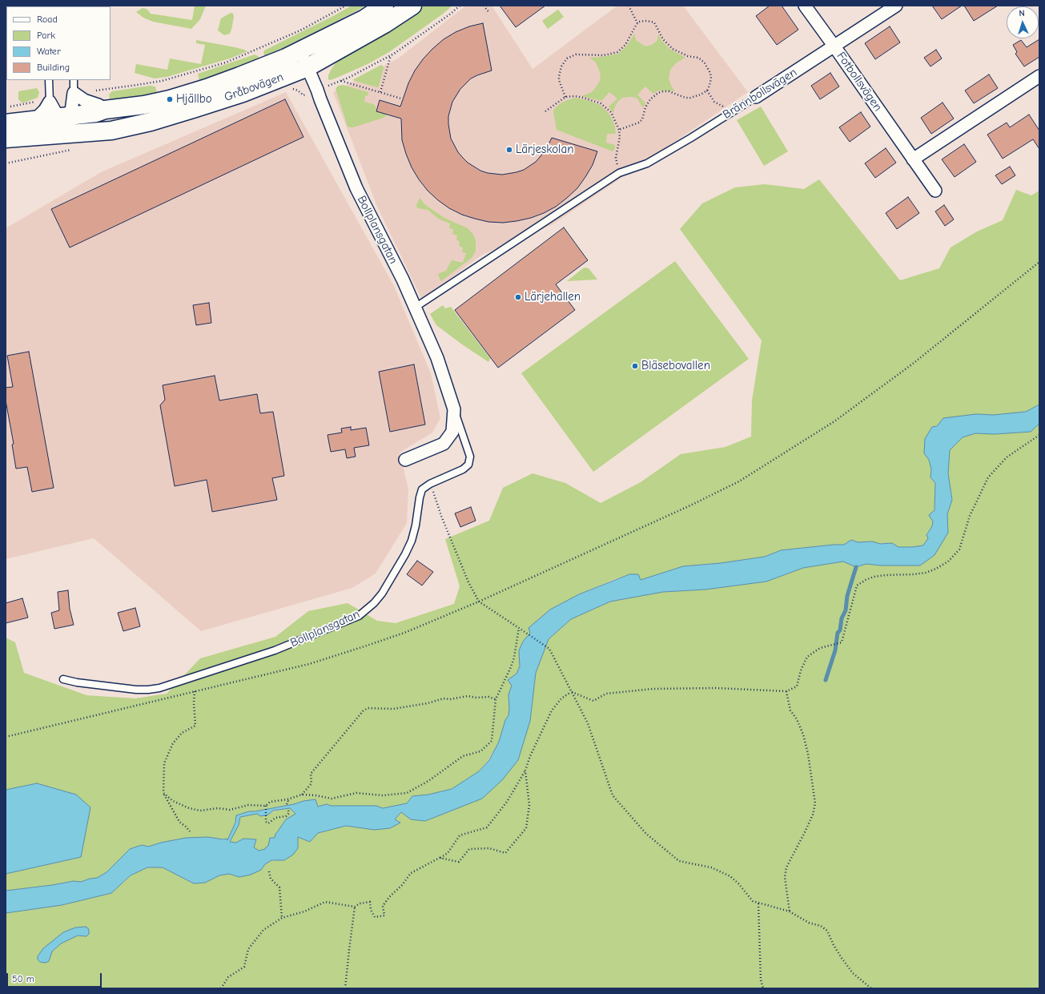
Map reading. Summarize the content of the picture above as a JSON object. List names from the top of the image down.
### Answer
{
  "streets": {
    "main road": ["Gråbovägen"],
    "street": ["Fotbollsvägen", "Brännbollsvägen", "Bollplansgatan"]
  },
  "crossings": [
    ["Fotbollsvägen", "Brännbollsvägen"],
    ["Gråbovägen", "Bollplansgatan"],
    ["Brännbollsvägen", "Bollplansgatan"]
  ],
  "places": [
    "Hjällbo",
    "Lärjeskolan",
    "Lärjehallen",
    "Bläsebovallen"
  ],
  "legend": [
    "Road",
    "Park",
    "Water",
    "Building"
  ],
  "scale_bar": "50 m",
  "north": "top"
}
